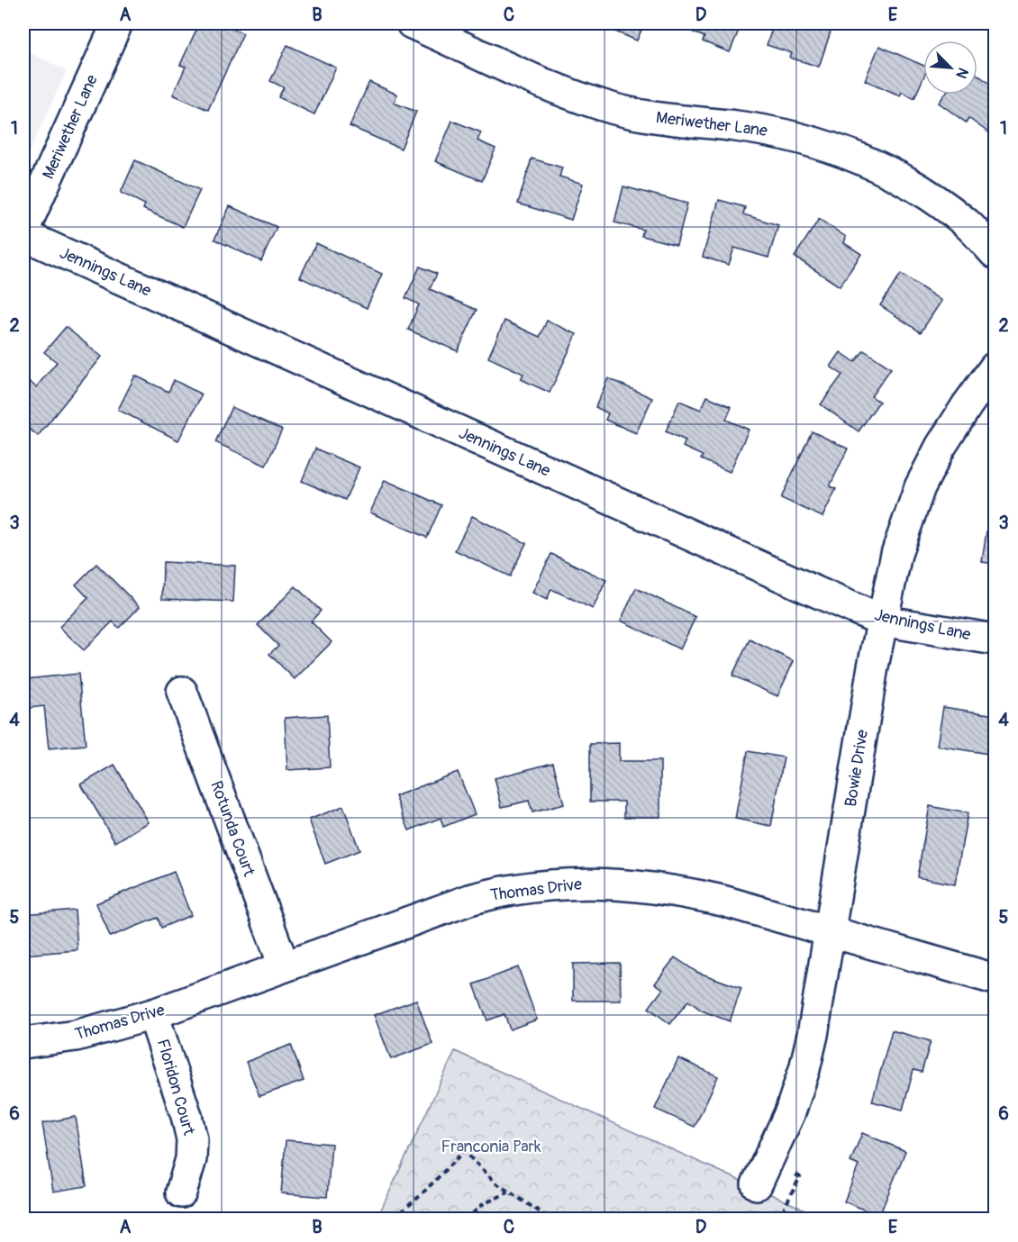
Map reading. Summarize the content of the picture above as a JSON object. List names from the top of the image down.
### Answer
{
  "streets": {
    "street": [
      "Meriwether Lane",
      "Jennings Lane",
      "Bowie Drive",
      "Rotunda Court",
      "Thomas Drive",
      "Floridon Court"
    ]
  },
  "crossings": [
    ["Jennings Lane", "Bowie Drive"],
    ["Bowie Drive", "Thomas Drive"],
    ["Rotunda Court", "Thomas Drive"],
    ["Thomas Drive", "Floridon Court"]
  ],
  "parks": ["Franconia Park"],
  "north": "bottom right",
  "grid": {
    "columns": [
      "A",
      "B",
      "C",
      "D",
      "E"
    ],
    "rows": [
      "1",
      "2",
      "3",
      "4",
      "5",
      "6"
    ]
  }
}
